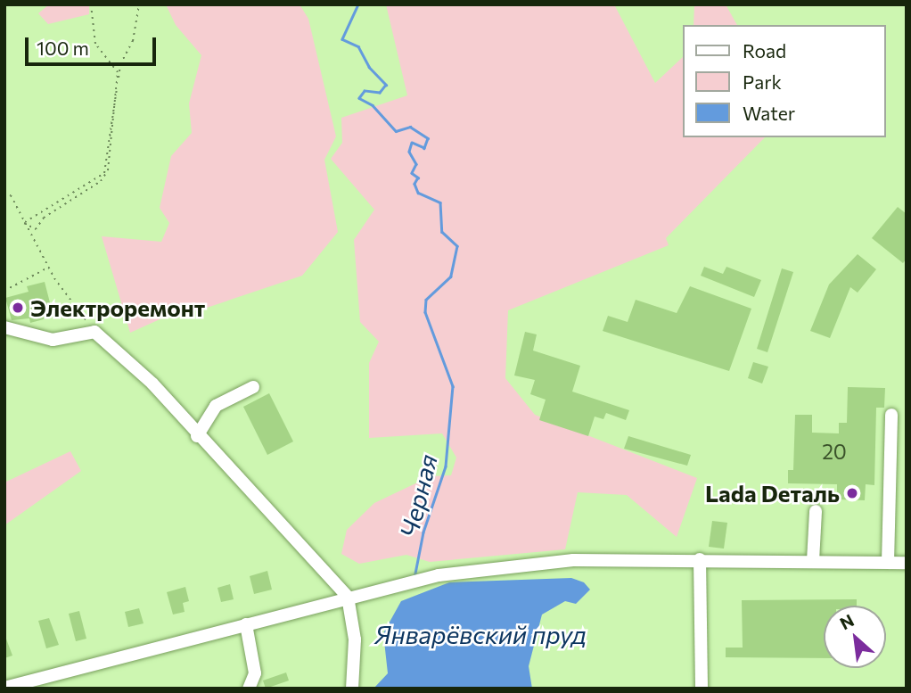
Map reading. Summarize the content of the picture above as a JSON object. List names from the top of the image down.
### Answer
{
  "water": ["Черная", "Январёвский пруд"],
  "places": ["Электроремонт", "Lada Dеталь"],
  "house_numbers": ["20"],
  "legend": ["Road", "Park", "Water"],
  "scale_bar": "100 m",
  "north": "top left"
}
